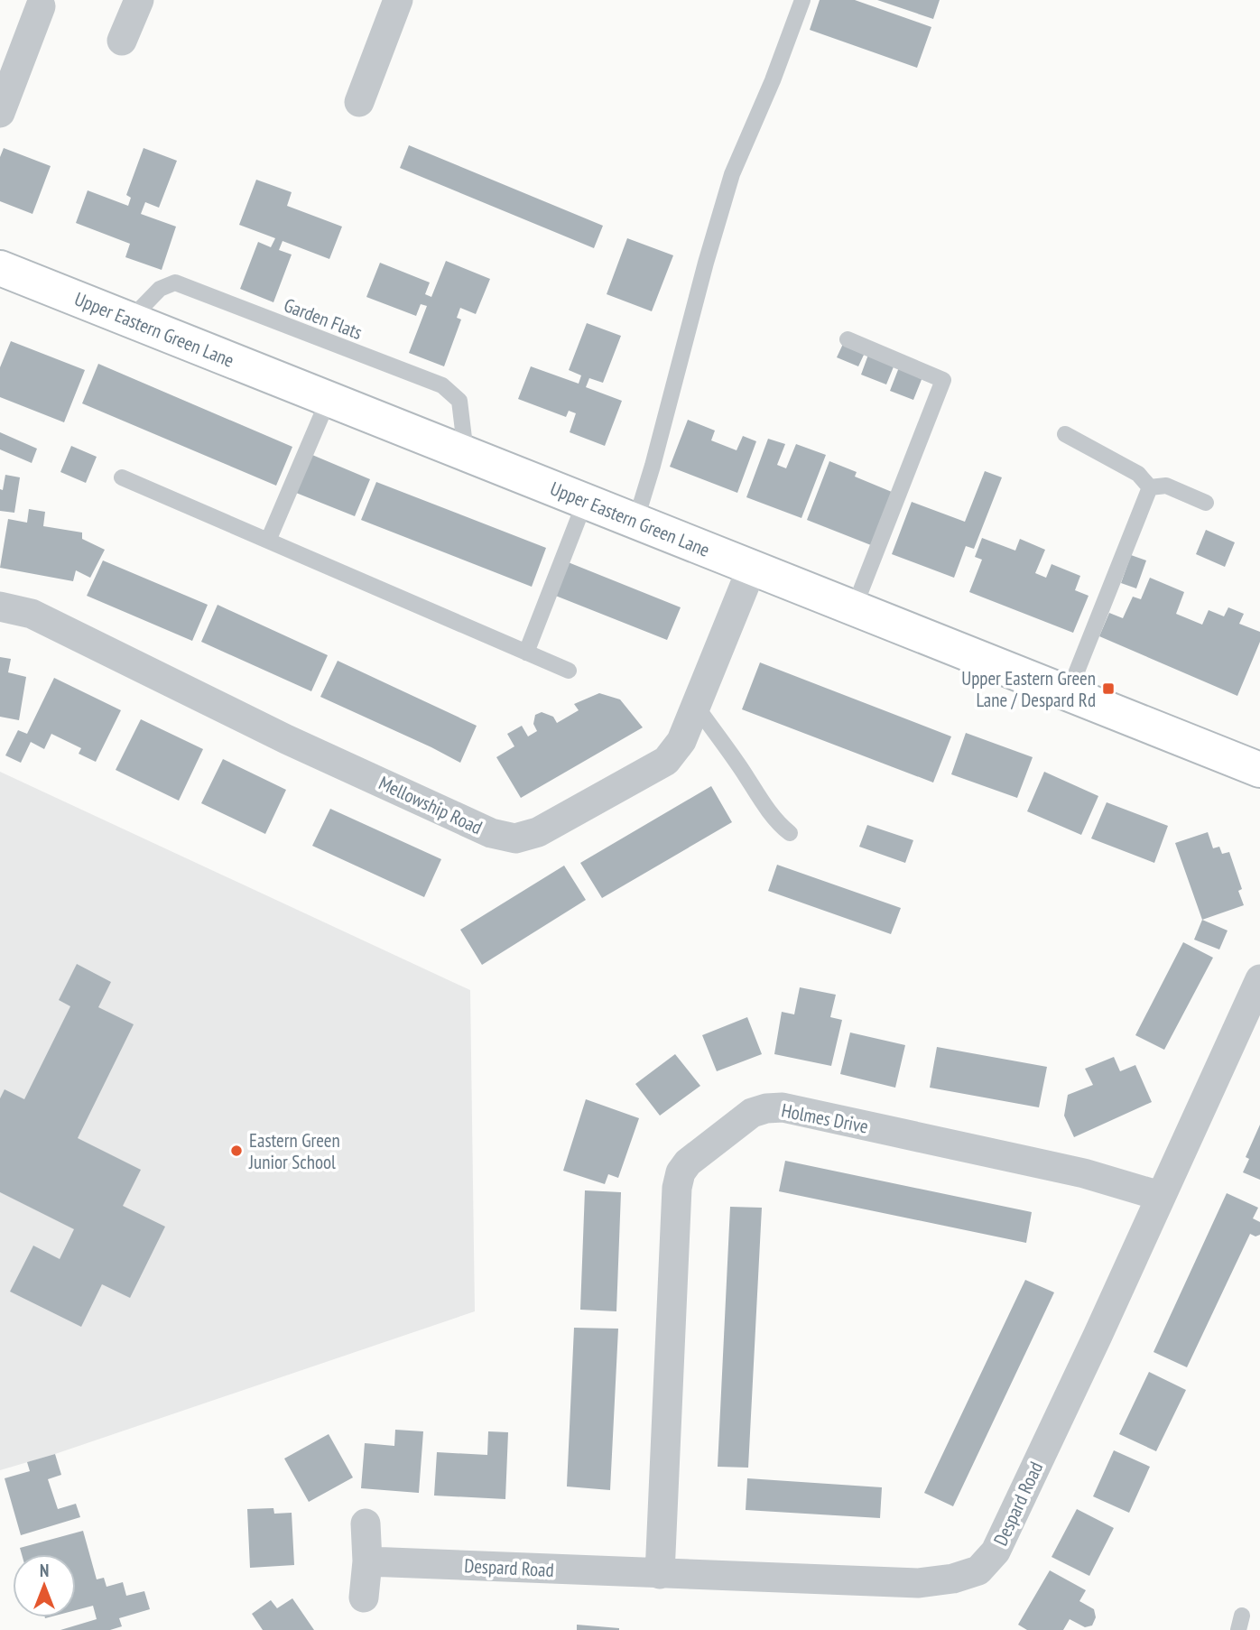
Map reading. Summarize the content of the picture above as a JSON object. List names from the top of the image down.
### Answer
{
  "streets": {
    "street": [
      "Upper Eastern Green Lane",
      "Mellowship Road",
      "Holmes Drive",
      "Despard Road"
    ],
    "lane": ["Garden Flats"]
  },
  "crossings": [
    ["Garden Flats", "Upper Eastern Green Lane"],
    ["Upper Eastern Green Lane", "Mellowship Road"],
    ["Holmes Drive", "Despard Road"]
  ],
  "places": {
    "transit": ["Upper Eastern Green Lane / Despard Rd"],
    "other": ["Eastern Green Junior School"]
  },
  "north": "top"
}
